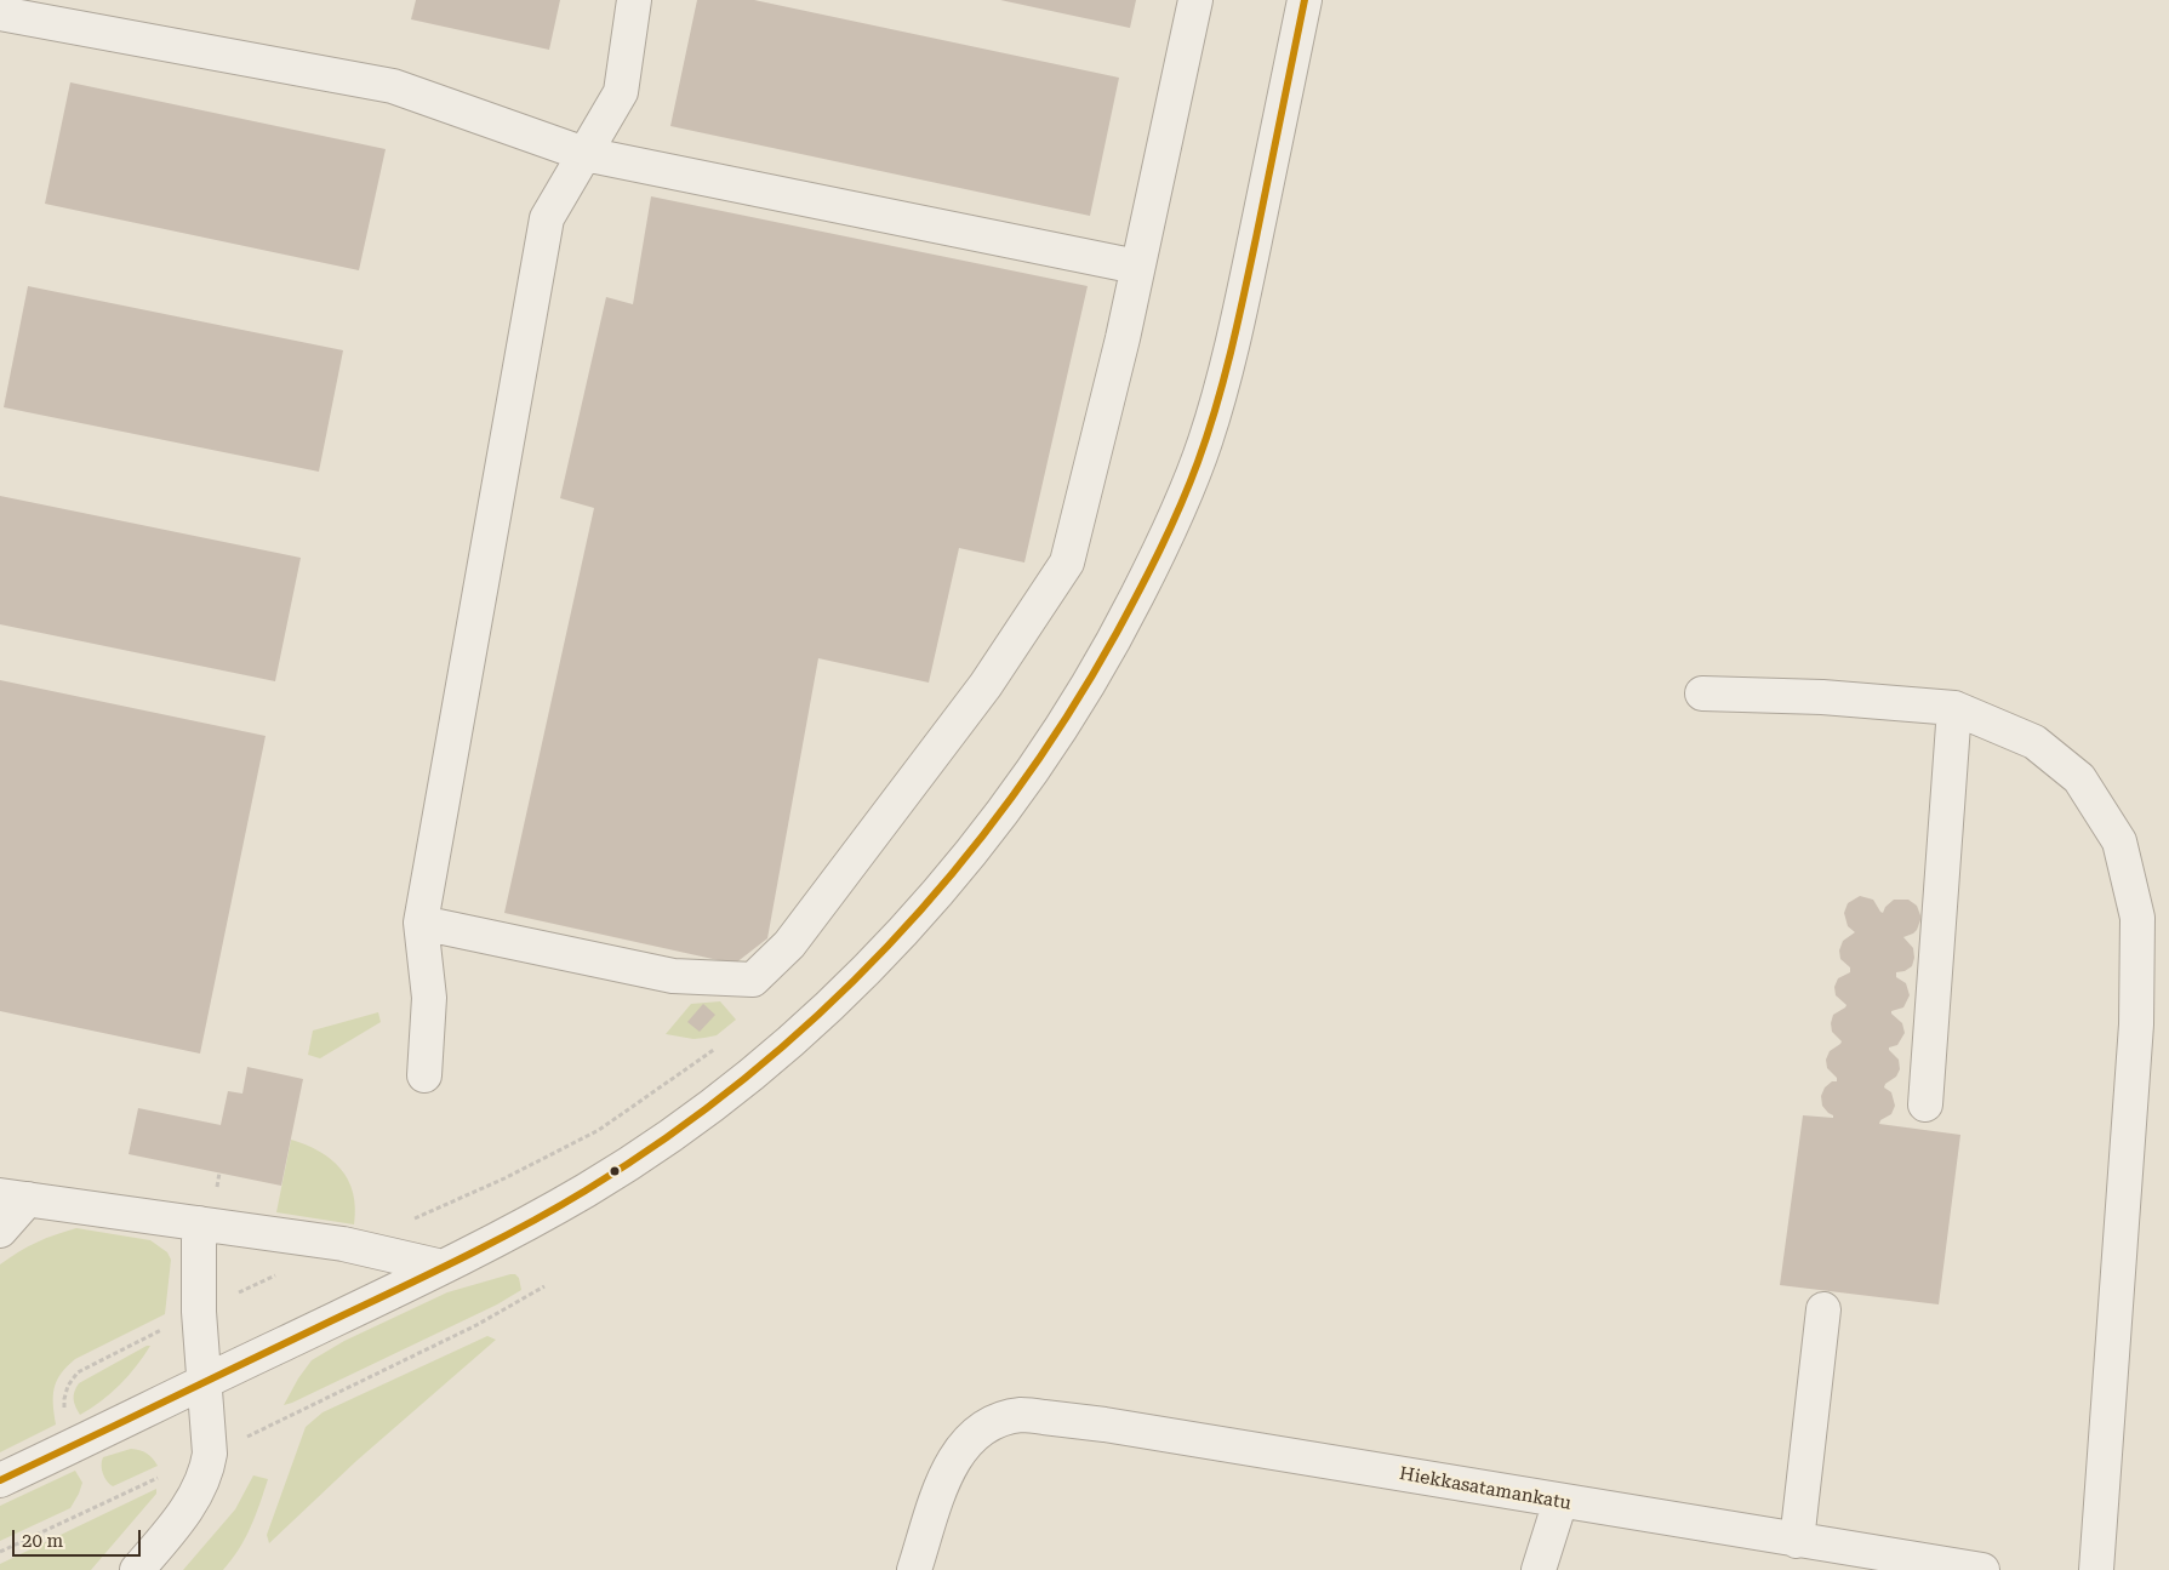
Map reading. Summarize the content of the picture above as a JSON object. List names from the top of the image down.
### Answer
{
  "streets": {
    "street": ["Hiekkasatamankatu"]
  },
  "scale_bar": "20 m"
}
